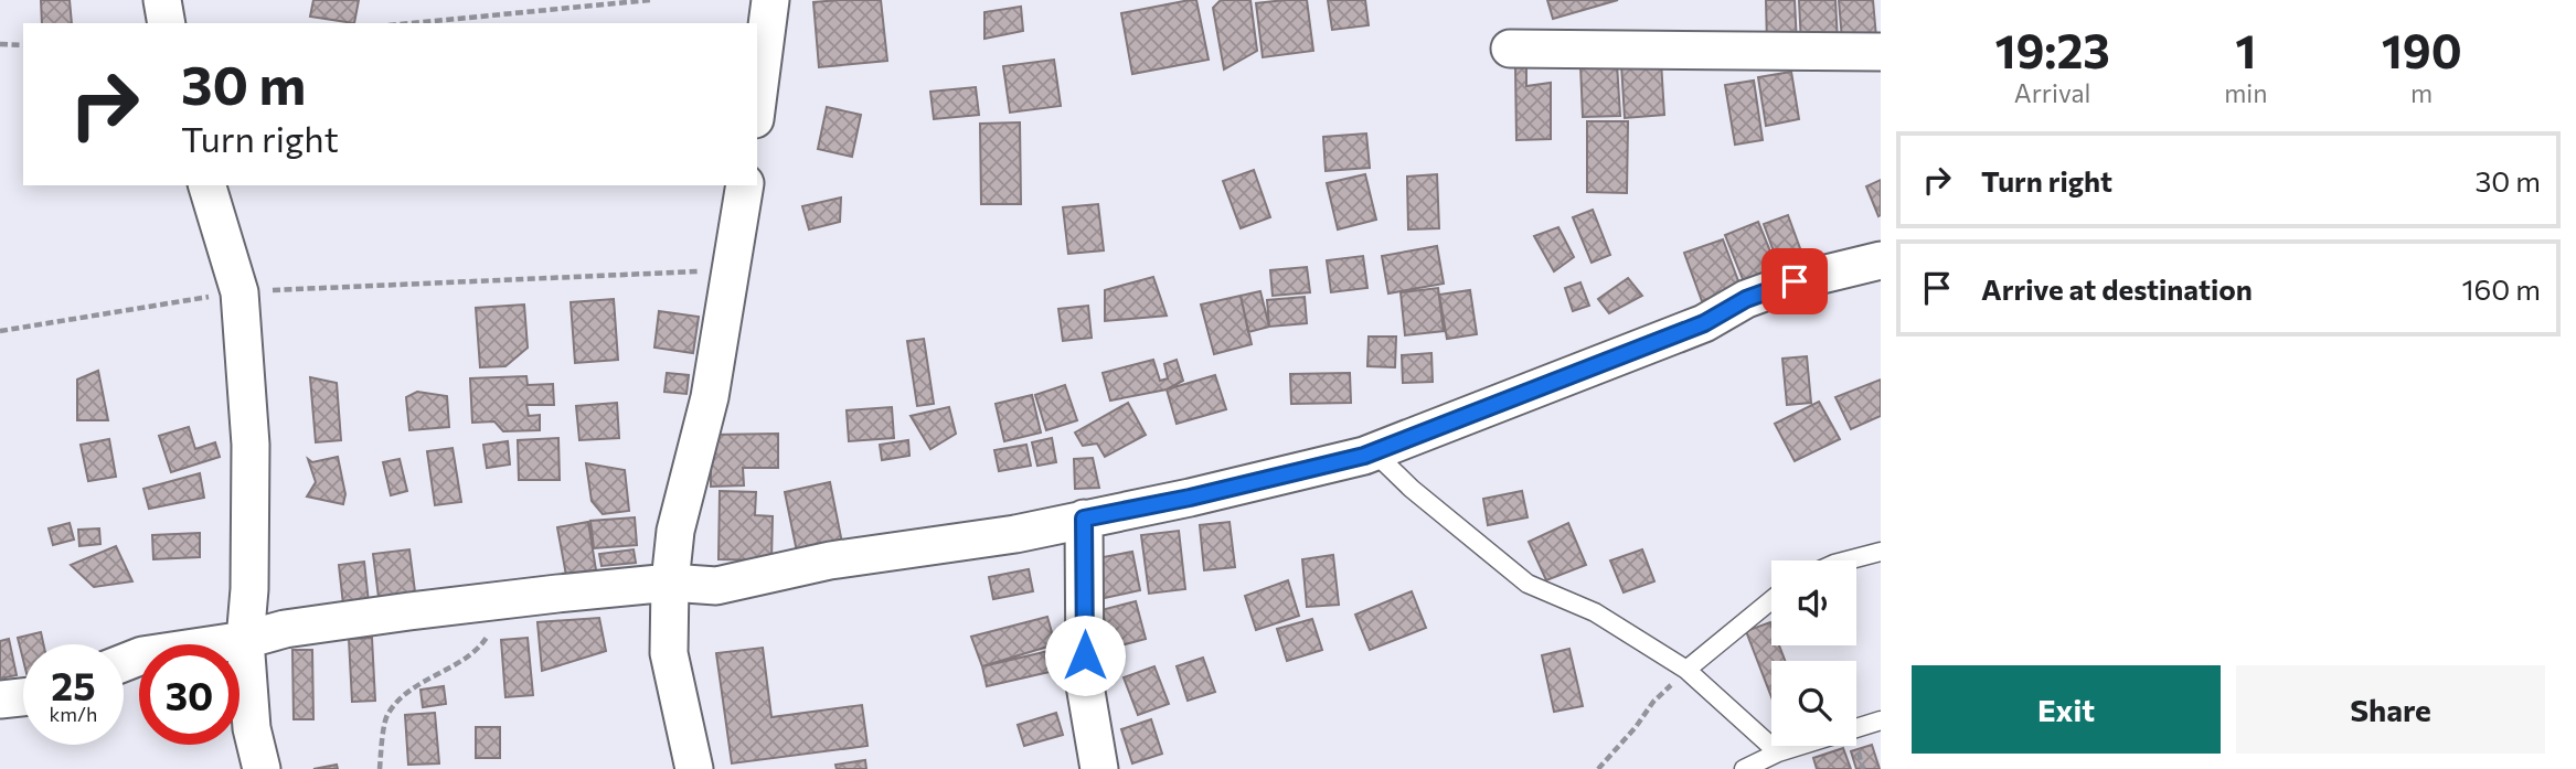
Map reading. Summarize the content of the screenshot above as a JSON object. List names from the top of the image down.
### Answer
{
  "page": {
    "eta": [
      "19:23",
      "Arrival",
      "1",
      "min",
      "190",
      "m"
    ],
    "turn": ["30 m", "Turn right"],
    "list": [
      {
        "name": "Turn right",
        "value": "30 m"
      },
      {
        "name": "Arrive at destination",
        "value": "160 m"
      }
    ],
    "speed": "25 km/h",
    "limit": "30",
    "buttons": ["Exit", "Share"]
  }
}
